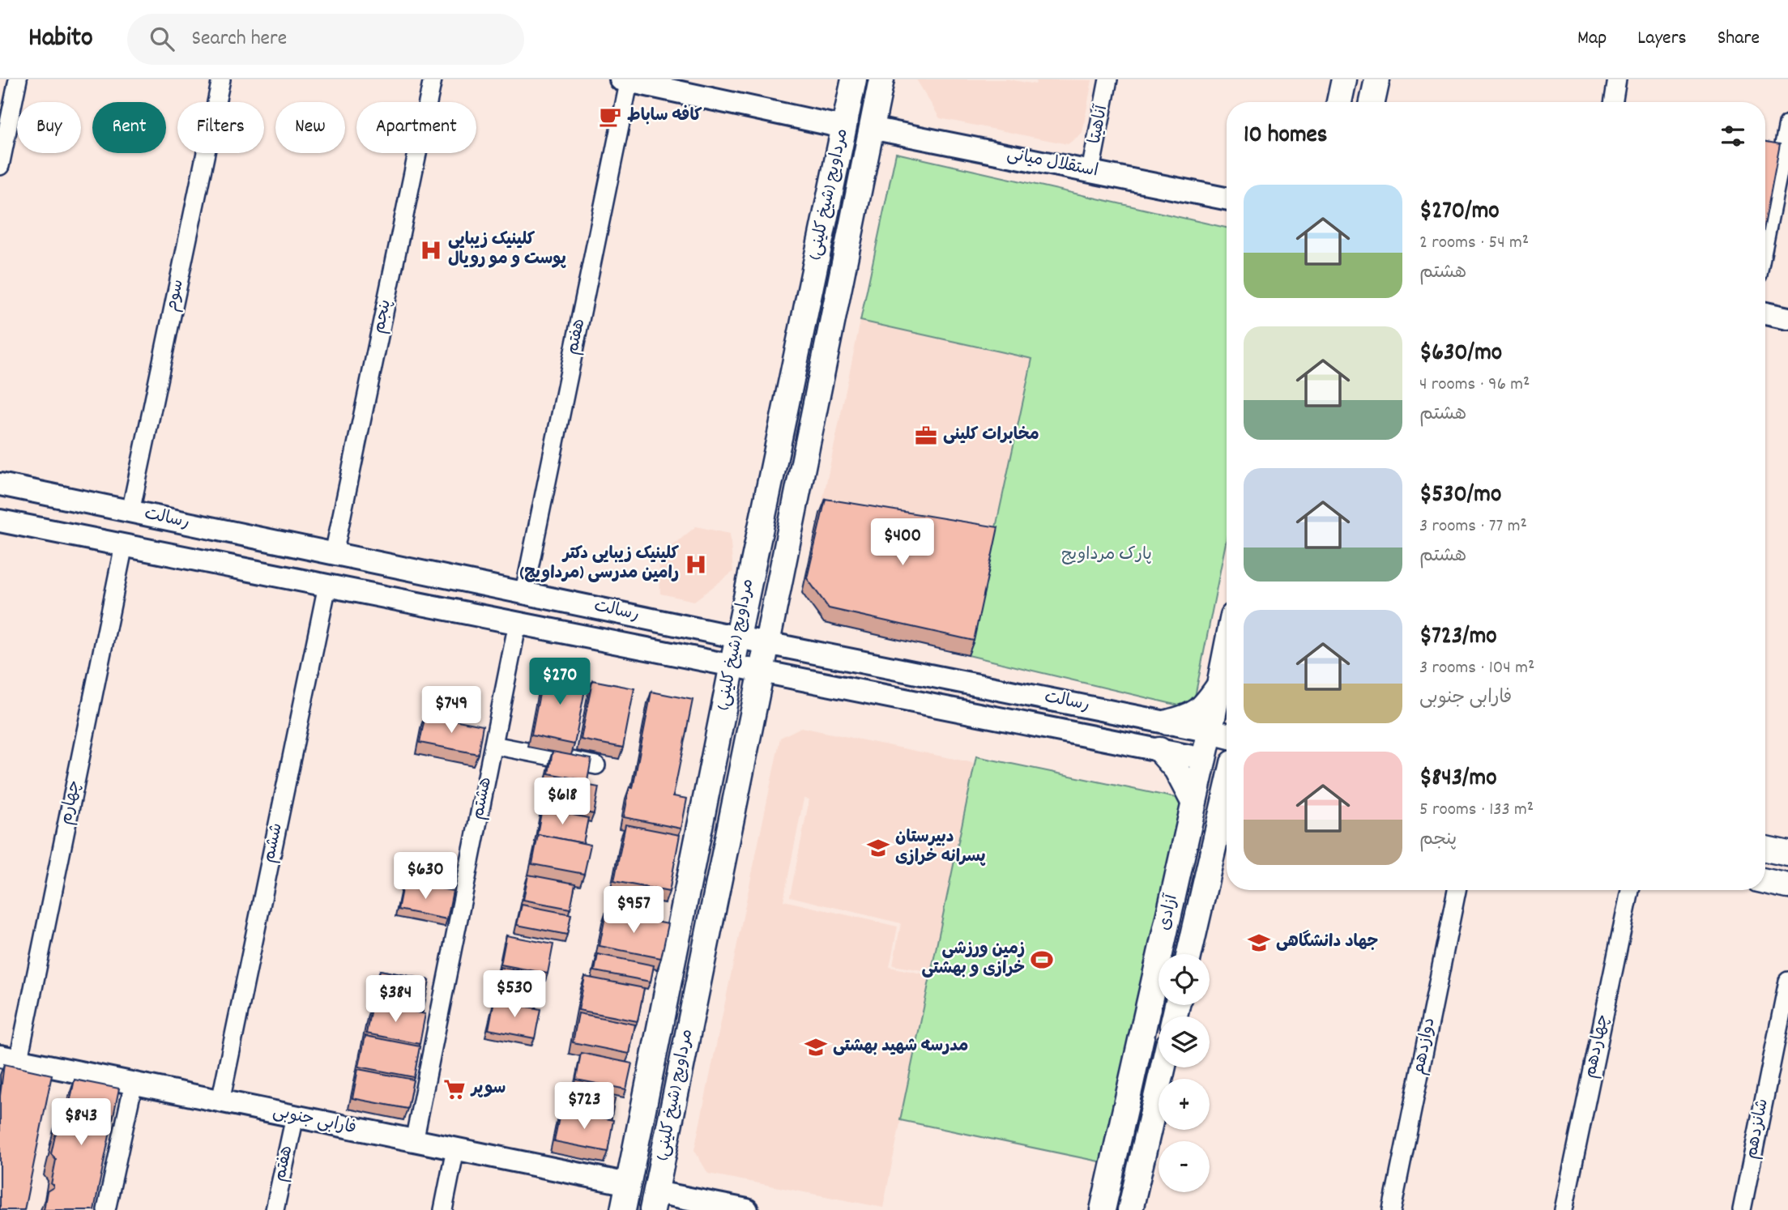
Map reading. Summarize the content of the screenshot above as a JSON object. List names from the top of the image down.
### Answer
{
  "streets": {
    "main road": ["مرداویج (شیخ کلینی)", "رسالت", "آزادی"],
    "street": [
      "آناهیتا",
      "استقلال میانی",
      "سوم",
      "پنجم",
      "هفتم",
      "هشتم",
      "چهارم",
      "ششم",
      "دوازدهم",
      "چهاردهم",
      "فارابی جنوبی",
      "شانزدهم"
    ]
  },
  "crossings": [
    ["آناهیتا", "استقلال میانی"],
    ["استقلال میانی", "مرداویج (شیخ کلینی)"],
    ["مرداویج (شیخ کلینی)", "رسالت"],
    ["مرداویج (شیخ کلینی)", "فارابی جنوبی"],
    ["سوم", "رسالت"],
    ["پنجم", "رسالت"],
    ["هفتم", "رسالت"],
    ["هفتم", "فارابی جنوبی"],
    ["رسالت", "هشتم"],
    ["رسالت", "چهارم"],
    ["رسالت", "ششم"],
    ["رسالت", "آزادی"],
    ["هشتم", "فارابی جنوبی"],
    ["چهارم", "فارابی جنوبی"],
    ["ششم", "فارابی جنوبی"]
  ],
  "parks": ["پارک مرداویج"],
  "places": {
    "cafe": ["کافه ساباط"],
    "hospital": ["کلینیک زیبایی پوست و مو رویال", "کلینیک زیبایی دکتر رامین مدرسی (مرداویج)"],
    "office": ["مخابرات کلینی"],
    "school or university": ["دبیرستان پسرانه خرازی", "جهاد دانشگاهی", "مدرسه شهید بهشتی"],
    "sports": ["زمین ورزشی خرازی و بهشتی"],
    "supermarket": ["سوپر"]
  },
  "page": {
    "header": "Habito",
    "search": "Search here",
    "nav": ["Map", "Layers", "Share"],
    "chip": [
      "Buy",
      "Rent",
      "Filters",
      "New",
      "Apartment"
    ],
    "heading": "10 homes",
    "list": [
      {
        "name": "$270/mo",
        "note": "2 rooms · 54 m² · هشتم"
      },
      {
        "name": "$630/mo",
        "note": "4 rooms · 96 m² · هشتم"
      },
      {
        "name": "$530/mo",
        "note": "3 rooms · 77 m² · هشتم"
      },
      {
        "name": "$723/mo",
        "note": "3 rooms · 104 m² · فارابی جنوبی"
      },
      {
        "name": "$843/mo",
        "note": "5 rooms · 133 m² · پنجم"
      }
    ],
    "price": [
      "$400",
      "$270",
      "$749",
      "$618",
      "$630",
      "$957",
      "$530",
      "$384",
      "$723",
      "$843"
    ],
    "map_buttons": ["+", "−"]
  }
}
